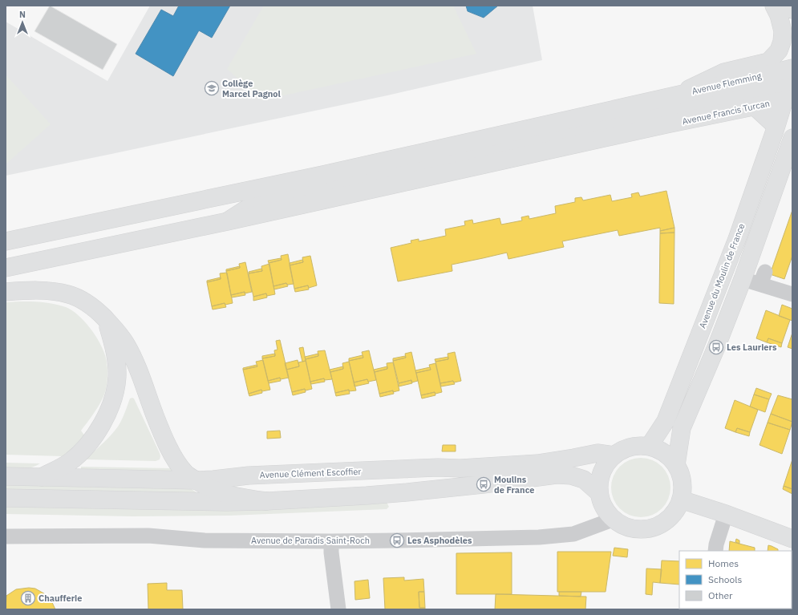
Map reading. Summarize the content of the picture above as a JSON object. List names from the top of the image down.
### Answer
{
  "streets": {
    "main road": [
      "Avenue Flemming",
      "Avenue Francis Turcan",
      "Avenue du Moulin de France",
      "Avenue Clément Escoffier"
    ],
    "street": ["Avenue de Paradis Saint-Roch"]
  },
  "crossings": [
    ["Avenue Flemming", "Avenue Francis Turcan"],
    ["Avenue Flemming", "Avenue du Moulin de France"],
    ["Avenue Francis Turcan", "Avenue du Moulin de France"],
    ["Avenue du Moulin de France", "Avenue Clément Escoffier"],
    ["Avenue du Moulin de France", "Avenue de Paradis Saint-Roch"],
    ["Avenue Clément Escoffier", "Avenue de Paradis Saint-Roch"]
  ],
  "places": {
    "school or university": ["Collège Marcel Pagnol"],
    "bus stop": ["Les Lauriers", "Moulins de France", "Les Asphodèles"],
    "building": ["Chaufferie"]
  },
  "legend": ["Homes", "Schools", "Other"],
  "north": "top"
}
